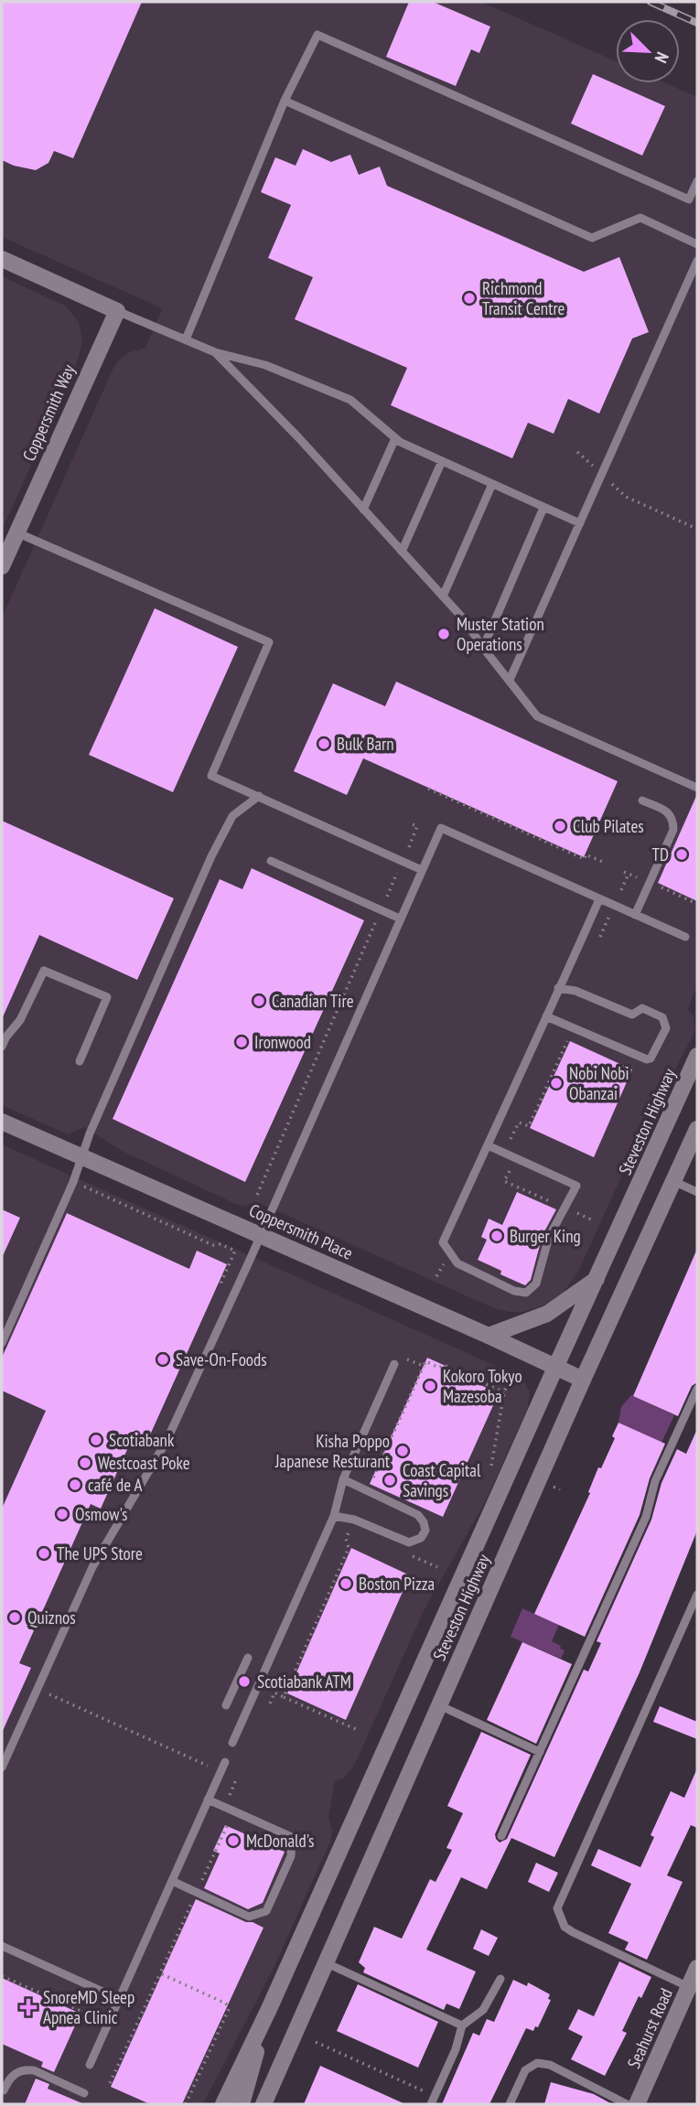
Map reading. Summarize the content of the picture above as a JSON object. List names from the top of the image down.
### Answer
{
  "streets": {
    "main road": [
      "Coppersmith Way",
      "Steveston Highway",
      "Coppersmith Place",
      "Seahurst Road"
    ]
  },
  "crossings": [
    ["Steveston Highway", "Coppersmith Place"]
  ],
  "places": {
    "other": [
      "Richmond Transit Centre",
      "Muster Station Operations",
      "Bulk Barn",
      "Club Pilates",
      "TD",
      "Canadian Tire",
      "Ironwood",
      "Nobi Nobi Obanzai",
      "Burger King",
      "Save-On-Foods",
      "Kokoro Tokyo Mazesoba",
      "Scotiabank",
      "Kisha Poppo Japanese Resturant",
      "Westcoast Poke",
      "Coast Capital Savings",
      "café de A",
      "Osmow's",
      "The UPS Store",
      "Boston Pizza",
      "Quiznos",
      "Scotiabank ATM",
      "McDonald's"
    ],
    "health": ["SnoreMD Sleep Apnea Clinic"]
  },
  "north": "bottom right"
}
